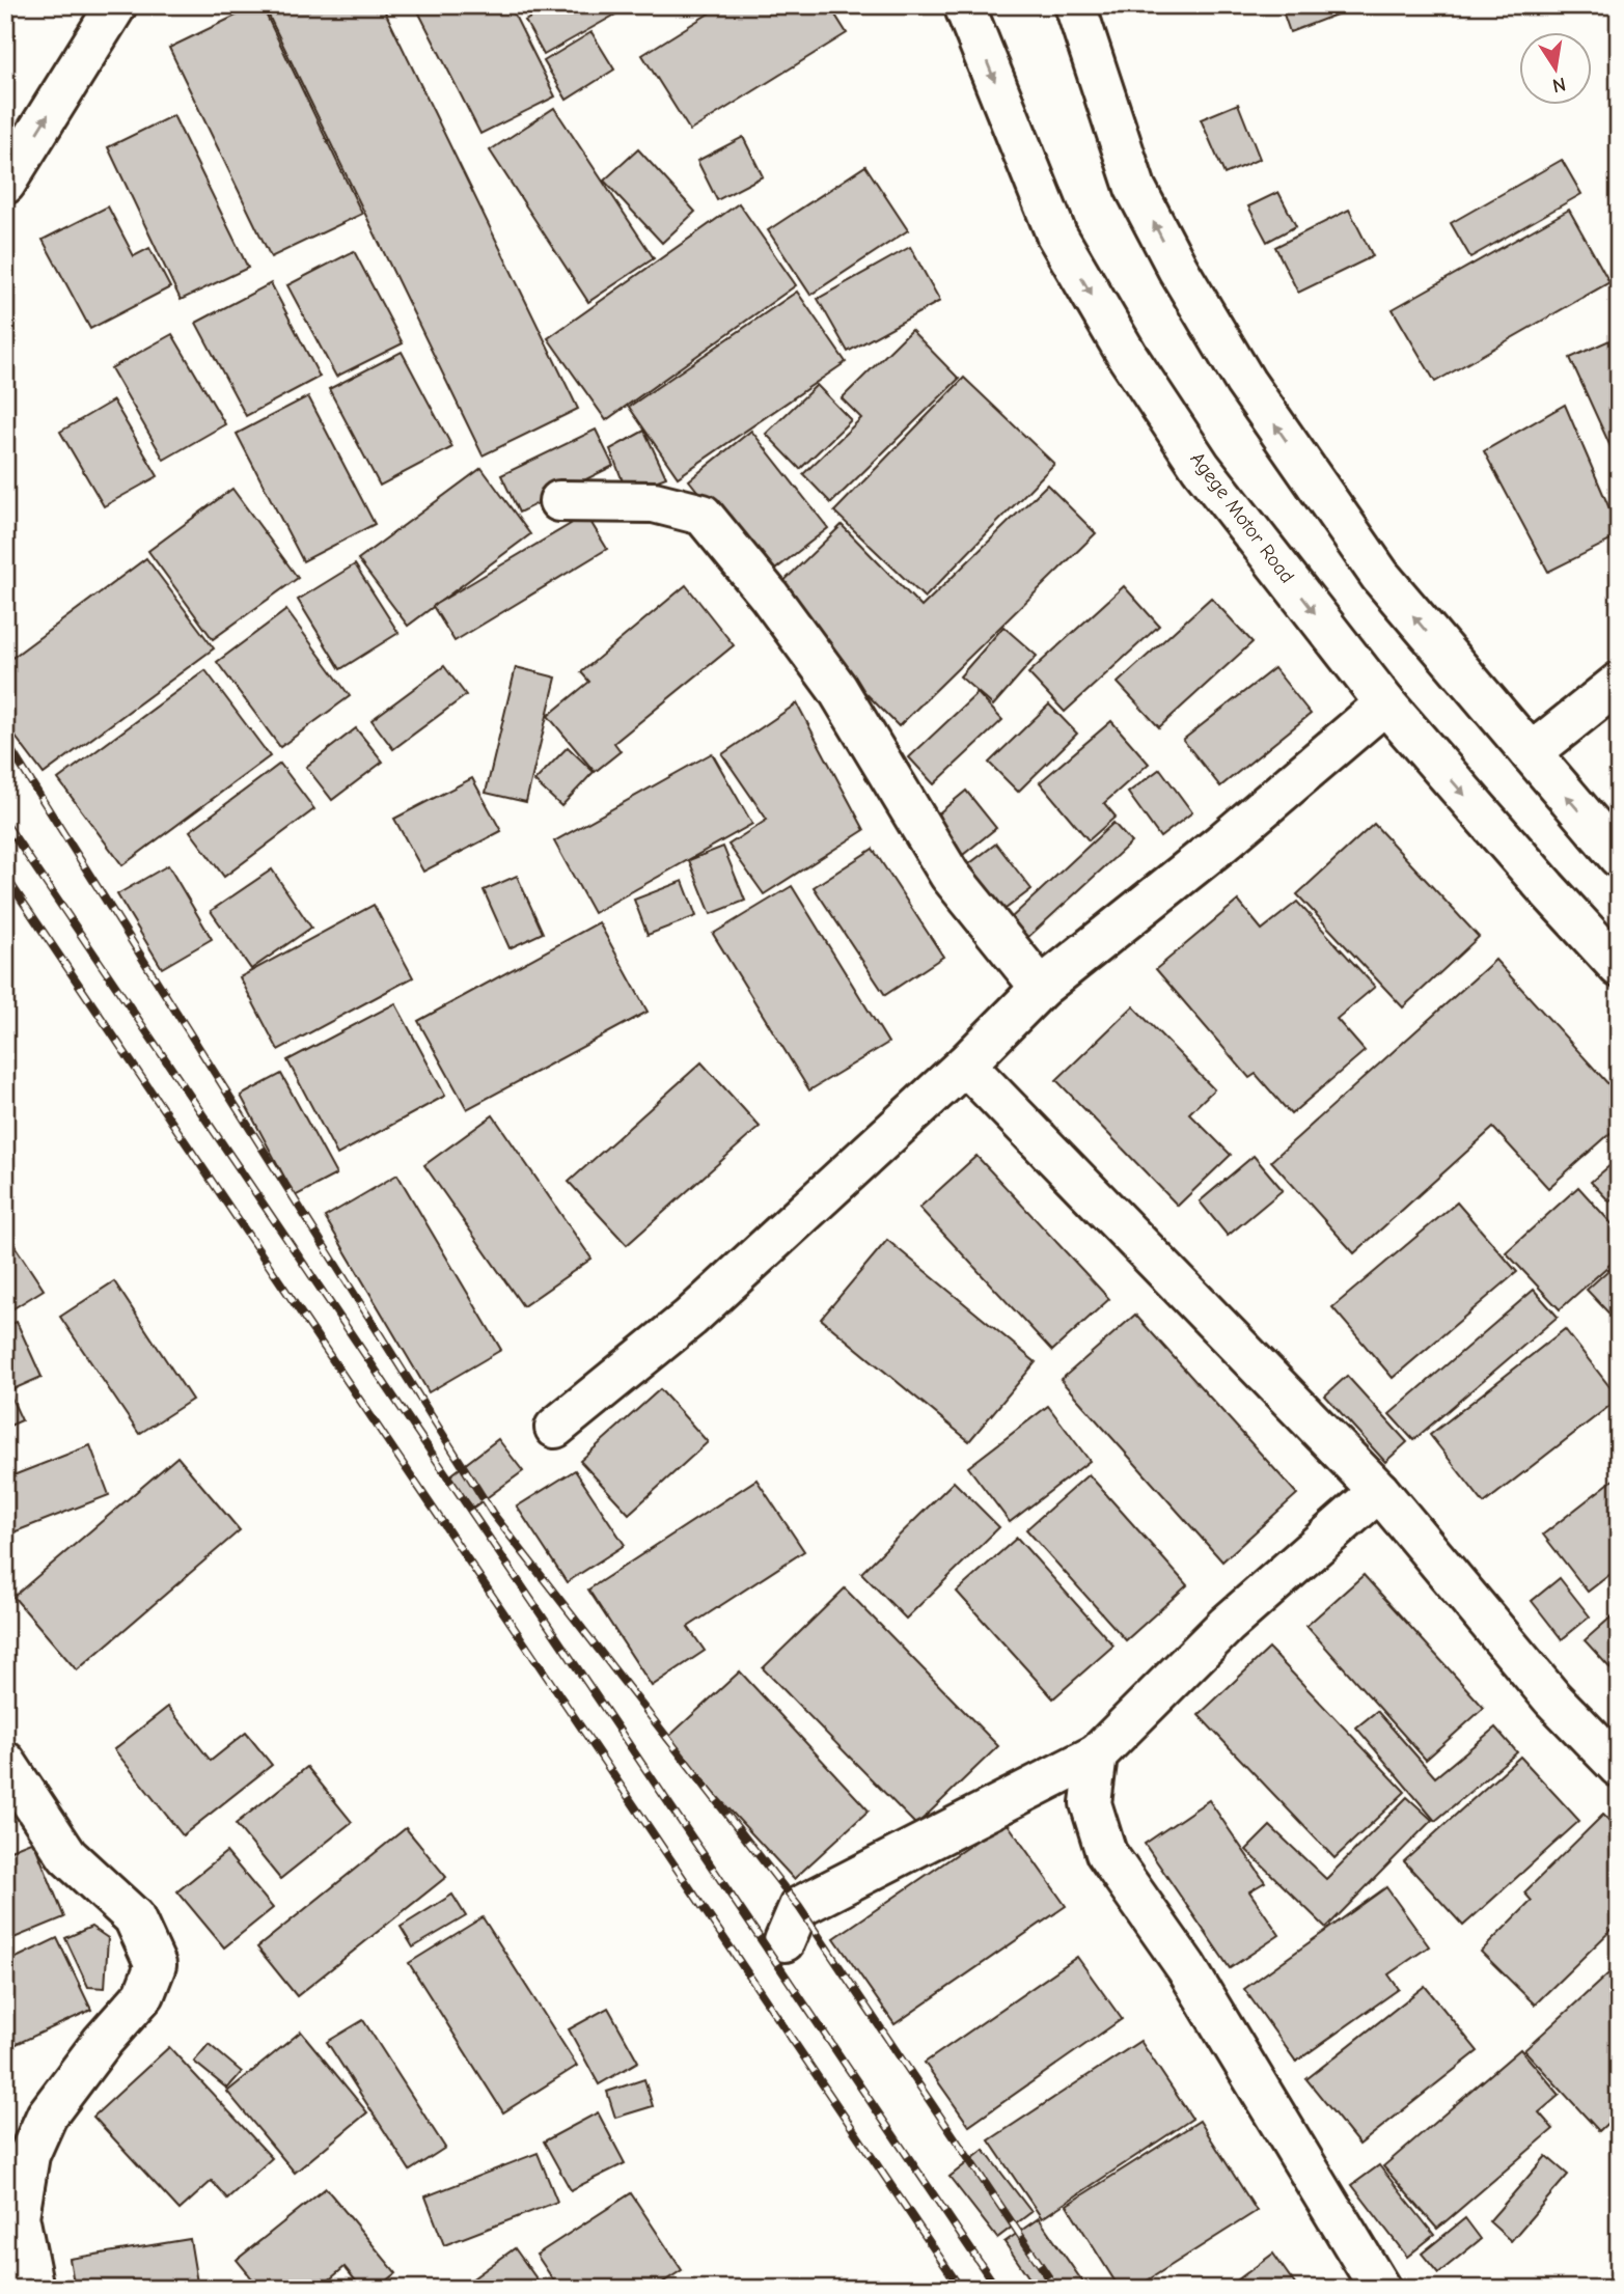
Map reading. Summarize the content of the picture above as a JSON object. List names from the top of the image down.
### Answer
{
  "streets": {
    "main road": ["Agege Motor Road"]
  },
  "north": "bottom"
}
